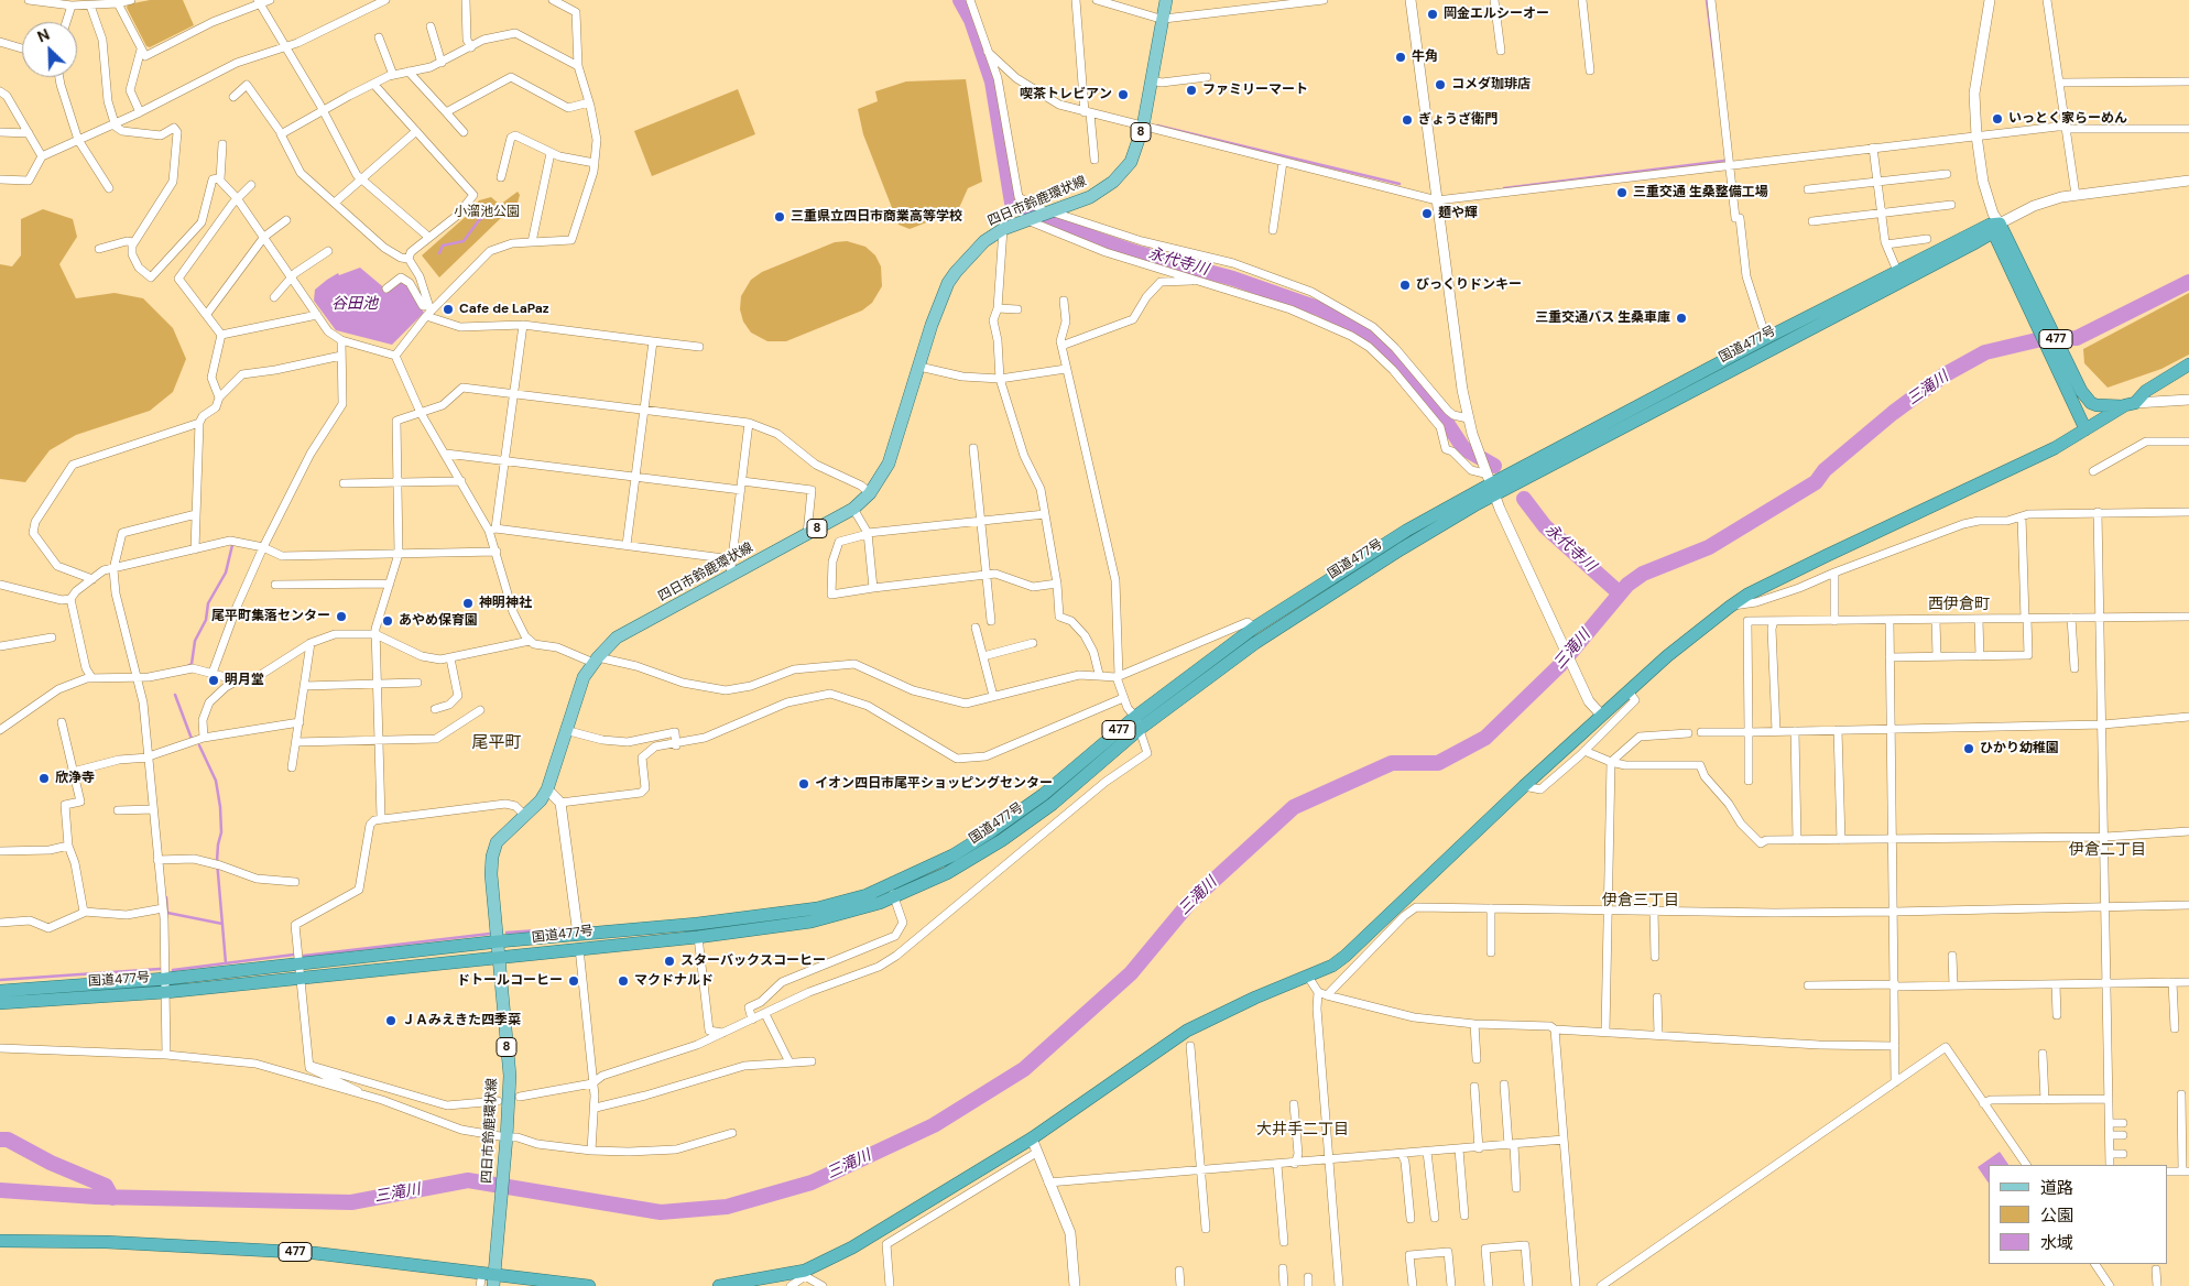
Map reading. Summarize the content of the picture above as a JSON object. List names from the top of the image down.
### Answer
{
  "streets": {
    "highway": ["477", "国道477号"],
    "main road": ["8", "四日市鈴鹿環状線"]
  },
  "crossings": [
    ["四日市鈴鹿環状線", "477"],
    ["四日市鈴鹿環状線", "国道477号"],
    ["477", "国道477号"]
  ],
  "districts": [
    "西伊倉町",
    "尾平町",
    "伊倉二丁目",
    "伊倉三丁目",
    "大井手二丁目"
  ],
  "water": ["永代寺川", "谷田池", "三滝川"],
  "parks": ["小溜池公園"],
  "places": [
    "岡金エルシーオー",
    "牛角",
    "コメダ珈琲店",
    "ファミリーマート",
    "喫茶トレビアン",
    "いっとく家らーめん",
    "ぎょうざ衛門",
    "三重交通 生桑整備工場",
    "麺や輝",
    "三重県立四日市商業高等学校",
    "びっくりドンキー",
    "Cafe de LaPaz",
    "三重交通バス 生桑車庫",
    "神明神社",
    "尾平町集落センター",
    "あやめ保育園",
    "明月堂",
    "ひかり幼稚園",
    "欣浄寺",
    "イオン四日市尾平ショッピングセンター",
    "スターバックスコーヒー",
    "ドトールコーヒー",
    "マクドナルド",
    "ＪＡみえきた四季菜"
  ],
  "legend": ["道路", "公園", "水域"],
  "north": "top left"
}
